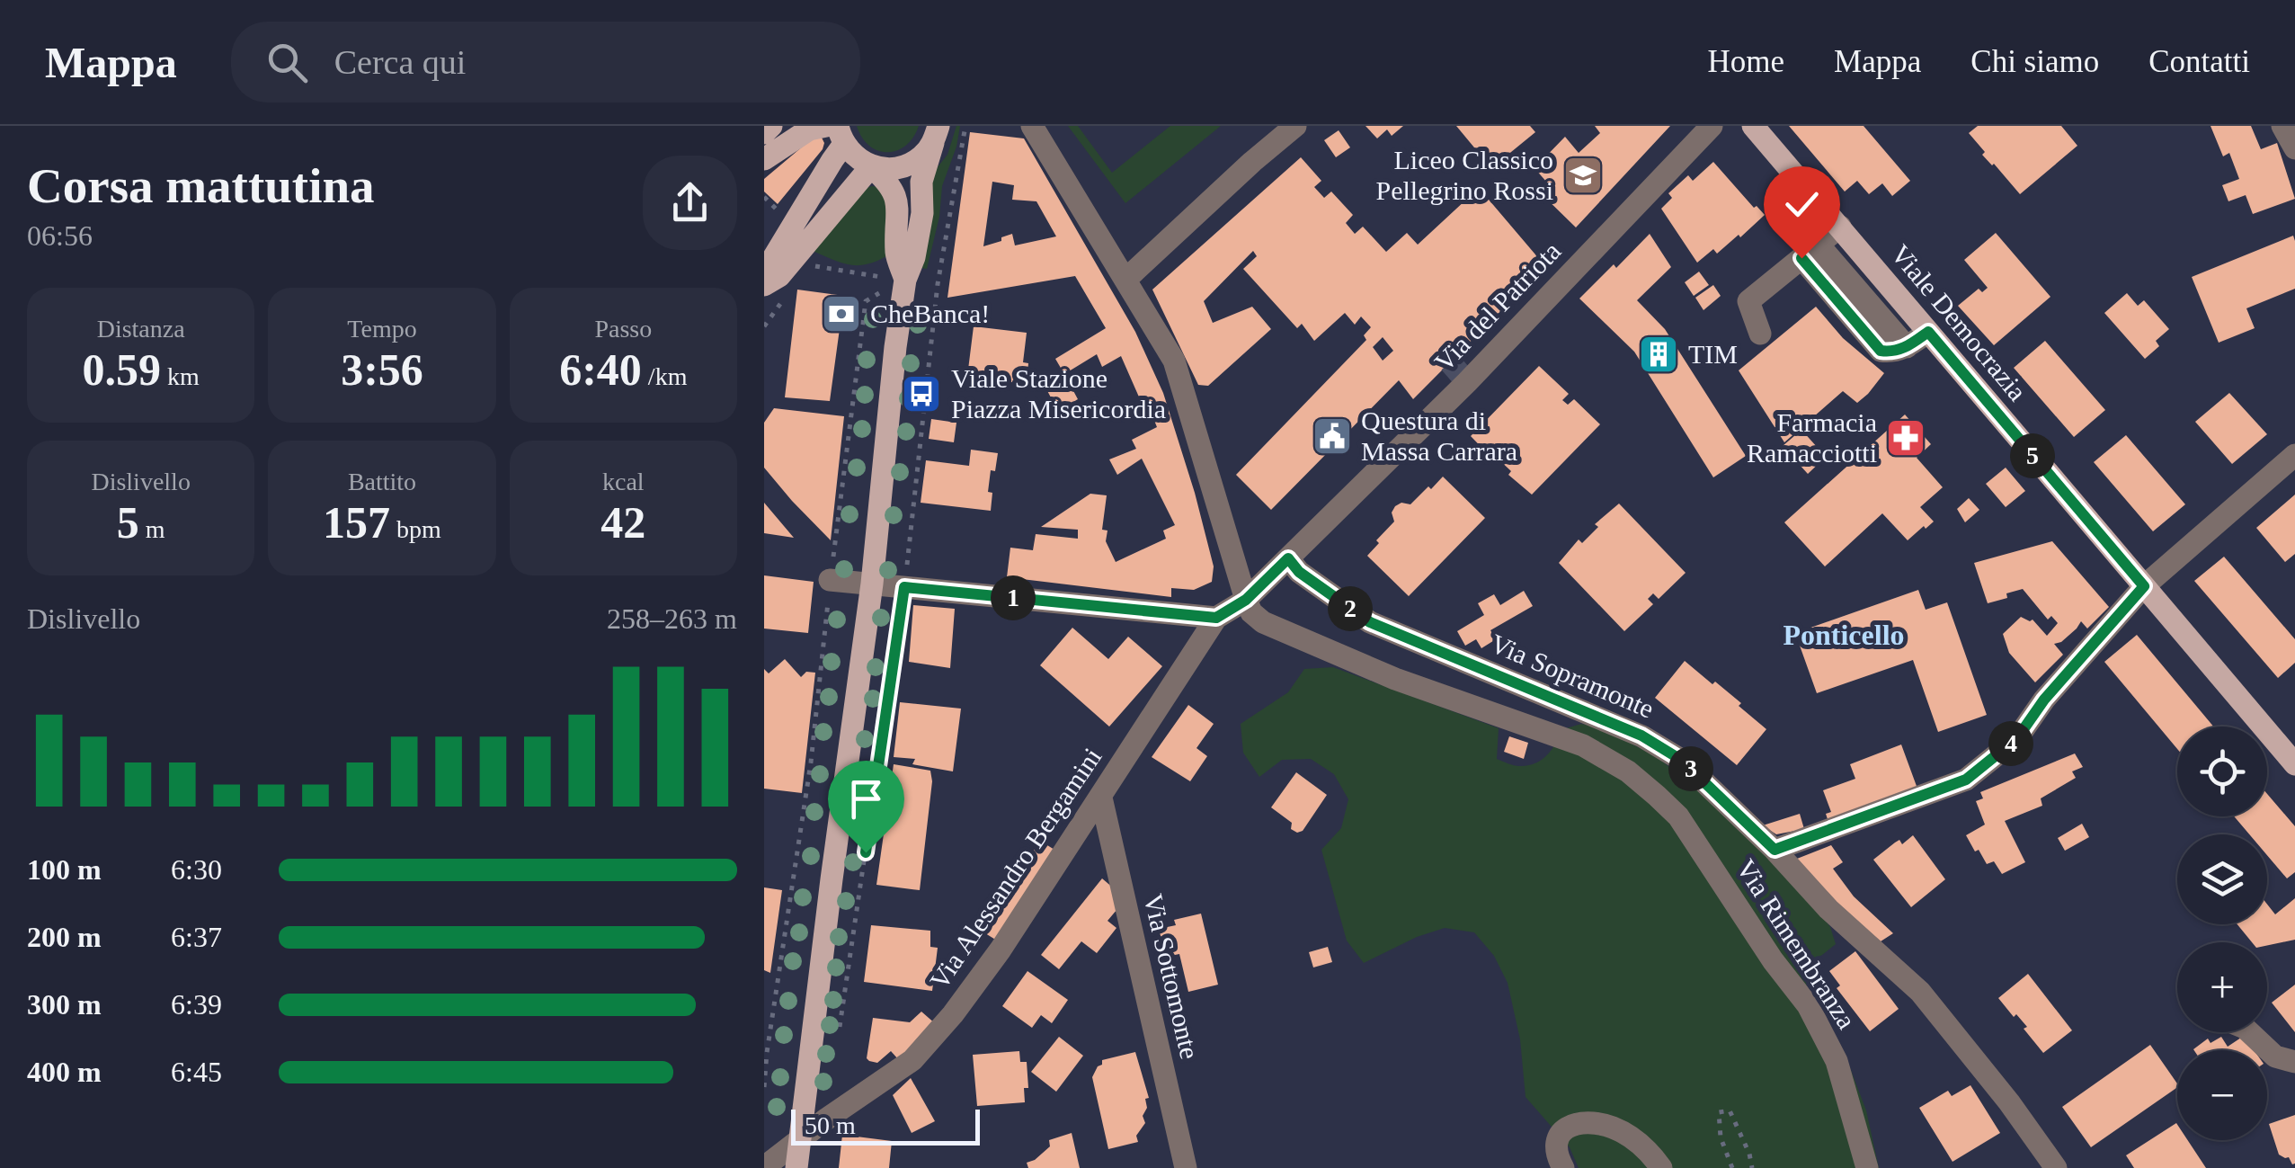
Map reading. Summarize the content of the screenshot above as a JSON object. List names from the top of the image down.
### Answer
{
  "streets": {
    "main road": ["Viale Democrazia"],
    "street": [
      "Via del Patriota",
      "Via Sopramonte",
      "Via Alessandro Bergamini",
      "Via Rimembranza",
      "Via Sottomonte"
    ]
  },
  "crossings": [
    ["Via del Patriota", "Via Sopramonte"],
    ["Via del Patriota", "Via Alessandro Bergamini"],
    ["Via del Patriota", "Via Rimembranza"],
    ["Via Alessandro Bergamini", "Via Rimembranza"],
    ["Via Alessandro Bergamini", "Via Sottomonte"]
  ],
  "districts": ["Ponticello"],
  "places": {
    "school or university": ["Liceo Classico Pellegrino Rossi"],
    "bank": ["CheBanca!"],
    "building": ["TIM"],
    "bus stop": ["Viale Stazione Piazza Misericordia"],
    "public building": ["Questura di Massa Carrara"],
    "pharmacy": ["Farmacia Ramacciotti"]
  },
  "scale_bar": "50 m",
  "page": {
    "header": "Mappa",
    "search": "Cerca qui",
    "nav": [
      "Home",
      "Mappa",
      "Chi siamo",
      "Contatti"
    ],
    "heading": ["Corsa mattutina", "06:56"],
    "stats": [
      ["Distanza", "0.59 km"],
      ["Tempo", "3:56"],
      ["Passo", "6:40 /km"],
      ["Dislivello", "5 m"],
      ["Battito", "157 bpm"],
      ["kcal", "42"]
    ],
    "pins": [
      "5",
      "1",
      "2",
      "4",
      "3"
    ],
    "chart": ["Dislivello", "258–263 m"],
    "map_buttons": ["+", "−"],
    "list": [
      {
        "name": "100 m",
        "note": "6:30"
      },
      {
        "name": "200 m",
        "note": "6:37"
      },
      {
        "name": "300 m",
        "note": "6:39"
      },
      {
        "name": "400 m",
        "note": "6:45"
      }
    ],
    "scale": "50 m"
  }
}
